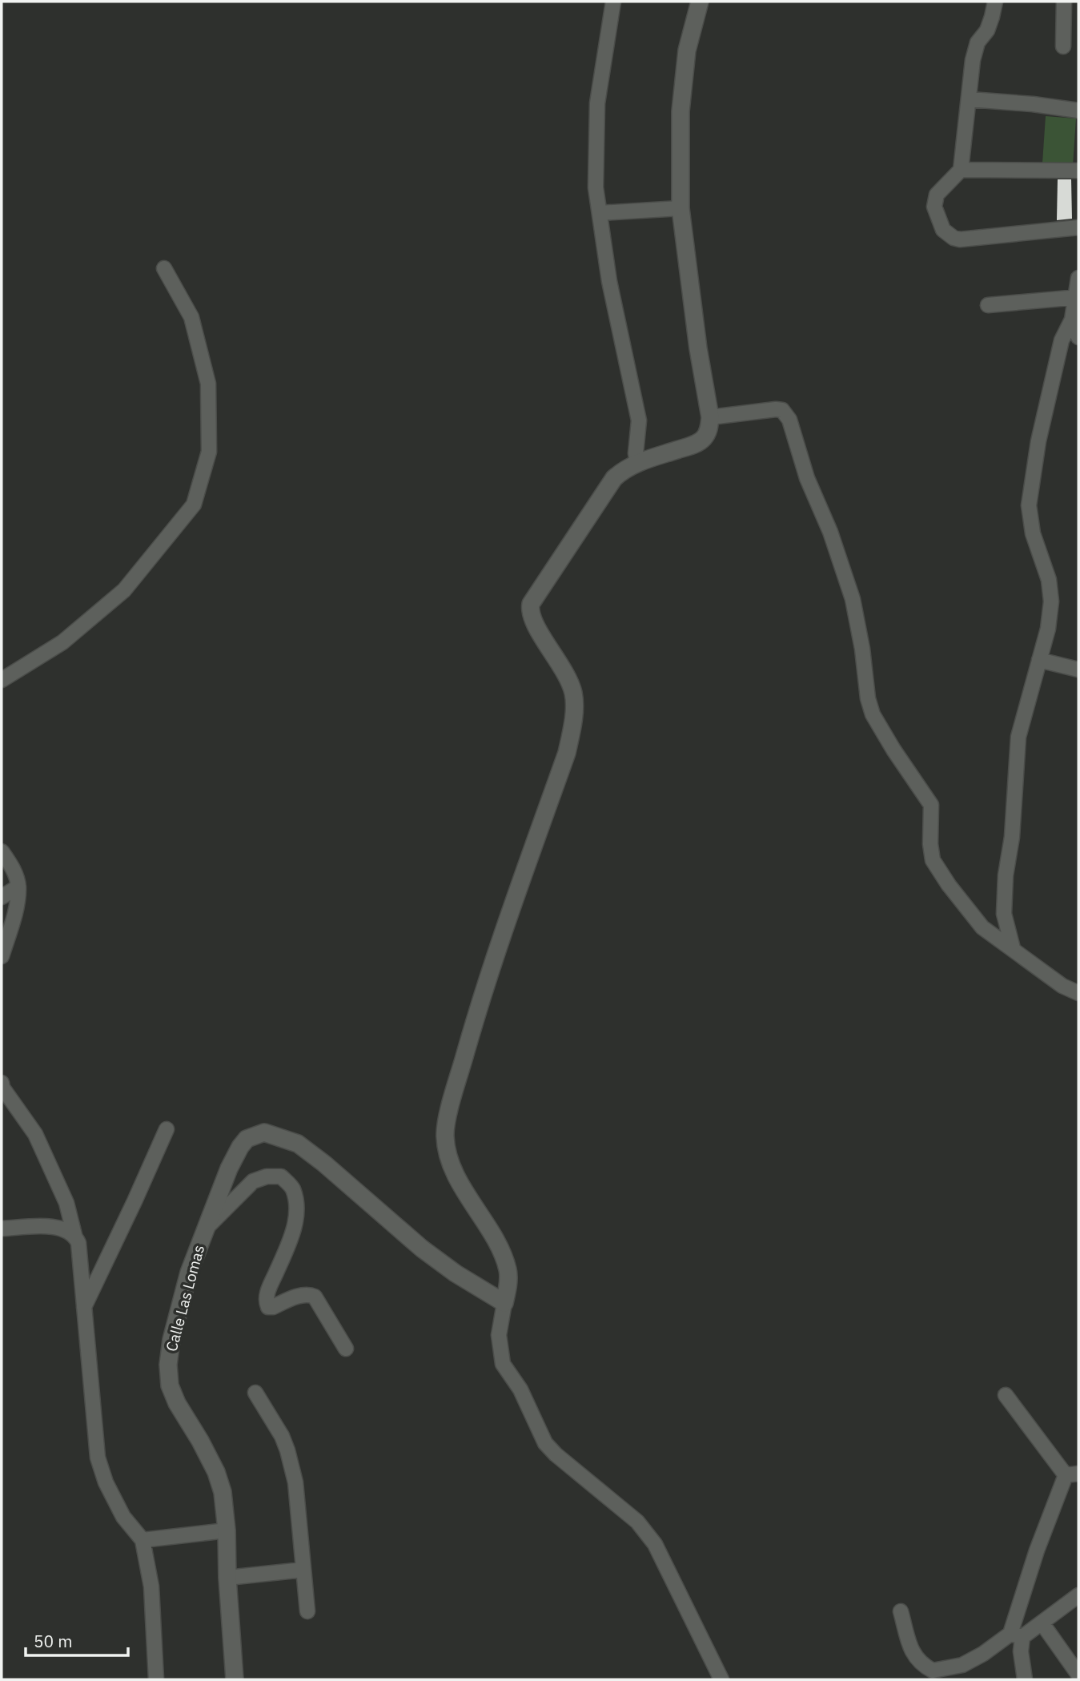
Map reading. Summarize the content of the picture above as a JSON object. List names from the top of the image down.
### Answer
{
  "streets": {
    "street": ["Calle Las Lomas"]
  },
  "scale_bar": "50 m"
}
